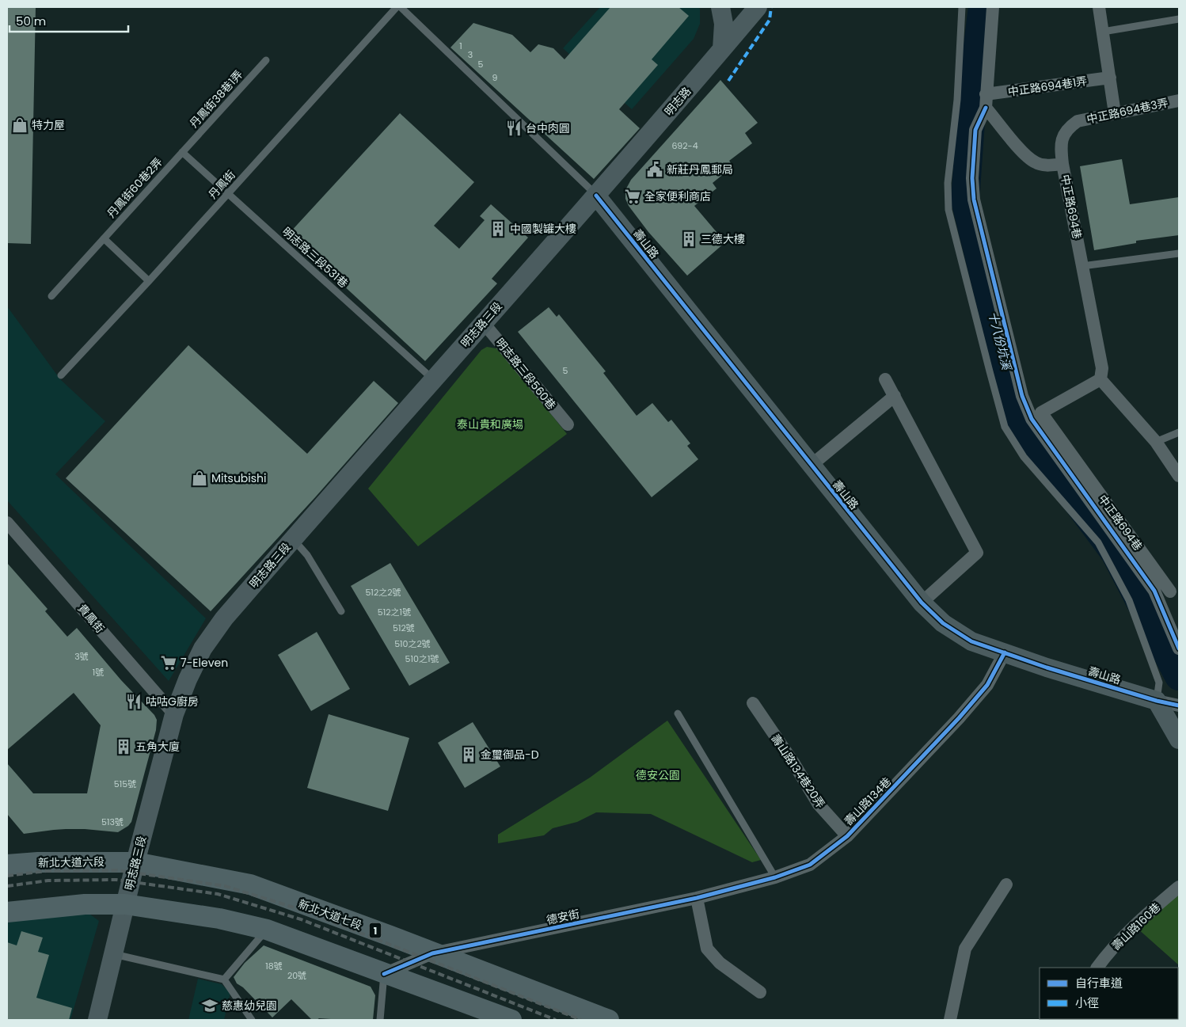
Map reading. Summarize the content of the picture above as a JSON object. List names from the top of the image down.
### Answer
{
  "streets": {
    "main road": [
      "明志路",
      "壽山路",
      "明志路三段",
      "新北大道六段",
      "新北大道七段",
      "1"
    ],
    "street": [
      "中正路694巷1弄",
      "中正路694巷3弄",
      "中正路694巷",
      "明志路三段560巷",
      "貴鳳街",
      "壽山路134巷20弄",
      "壽山路134巷",
      "德安街",
      "壽山路160巷"
    ],
    "lane": [
      "丹鳳街38巷1弄",
      "丹鳳街",
      "丹鳳街60巷2弄",
      "明志路三段531巷"
    ]
  },
  "crossings": [
    ["丹鳳街38巷1弄", "丹鳳街60巷2弄"],
    ["丹鳳街38巷1弄", "明志路三段531巷"],
    ["明志路", "壽山路"],
    ["明志路", "明志路三段"],
    ["中正路694巷3弄", "中正路694巷"],
    ["丹鳳街", "明志路三段531巷"],
    ["丹鳳街60巷2弄", "明志路三段531巷"],
    ["壽山路", "明志路三段"],
    ["壽山路", "壽山路134巷"],
    ["明志路三段531巷", "明志路三段"],
    ["明志路三段", "明志路三段560巷"],
    ["明志路三段", "貴鳳街"],
    ["明志路三段", "新北大道六段"],
    ["明志路三段", "新北大道七段"],
    ["壽山路134巷20弄", "壽山路134巷"],
    ["壽山路134巷", "德安街"],
    ["新北大道六段", "新北大道七段"],
    ["新北大道七段", "德安街"]
  ],
  "water": ["十八份坑溪"],
  "parks": ["泰山貴和廣場", "德安公園"],
  "places": {
    "shop": ["特力屋", "Mitsubishi"],
    "restaurant": ["台中肉圓", "咕咕G廚房"],
    "public building": ["新莊丹鳳郵局"],
    "supermarket": ["全家便利商店", "7-Eleven"],
    "building": [
      "中國製罐大樓",
      "三德大樓",
      "五角大廈",
      "金璽御品-D"
    ],
    "school or university": ["慈惠幼兒園"]
  },
  "house_numbers": [
    "1",
    "3",
    "5",
    "9",
    "692-4",
    "5",
    "512之2號",
    "512之1號",
    "512號",
    "510之2號",
    "3號",
    "510之1號",
    "1號",
    "515號",
    "513號",
    "18號",
    "20號"
  ],
  "legend": ["自行車道", "小徑"],
  "scale_bar": "50 m"
}
